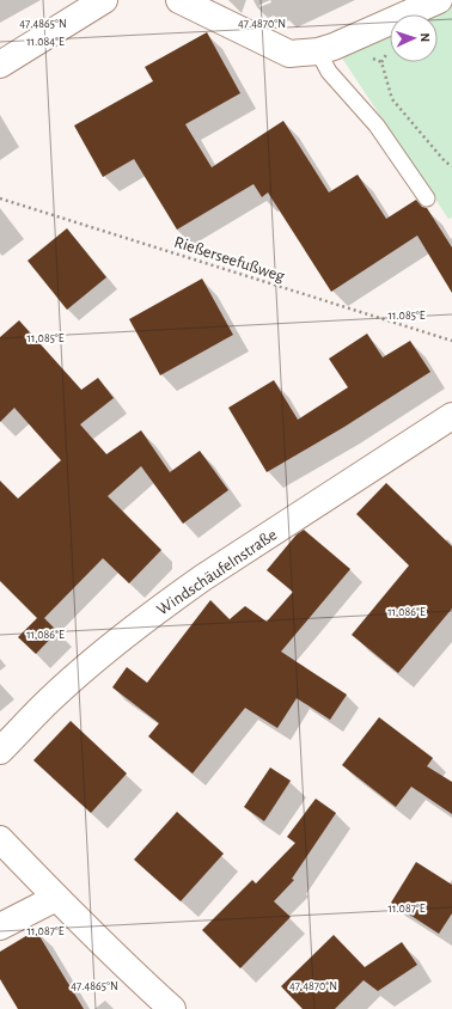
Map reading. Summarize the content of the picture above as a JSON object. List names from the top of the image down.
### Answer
{
  "streets": {
    "street": ["Windschäufelnstraße"],
    "path": ["Rießerseefußweg"]
  },
  "north": "right",
  "coordinates": [
    "47.4865°N",
    "47.4870°N",
    "11.084°E",
    "11.085°E",
    "11.086°E",
    "11.087°E"
  ]
}
